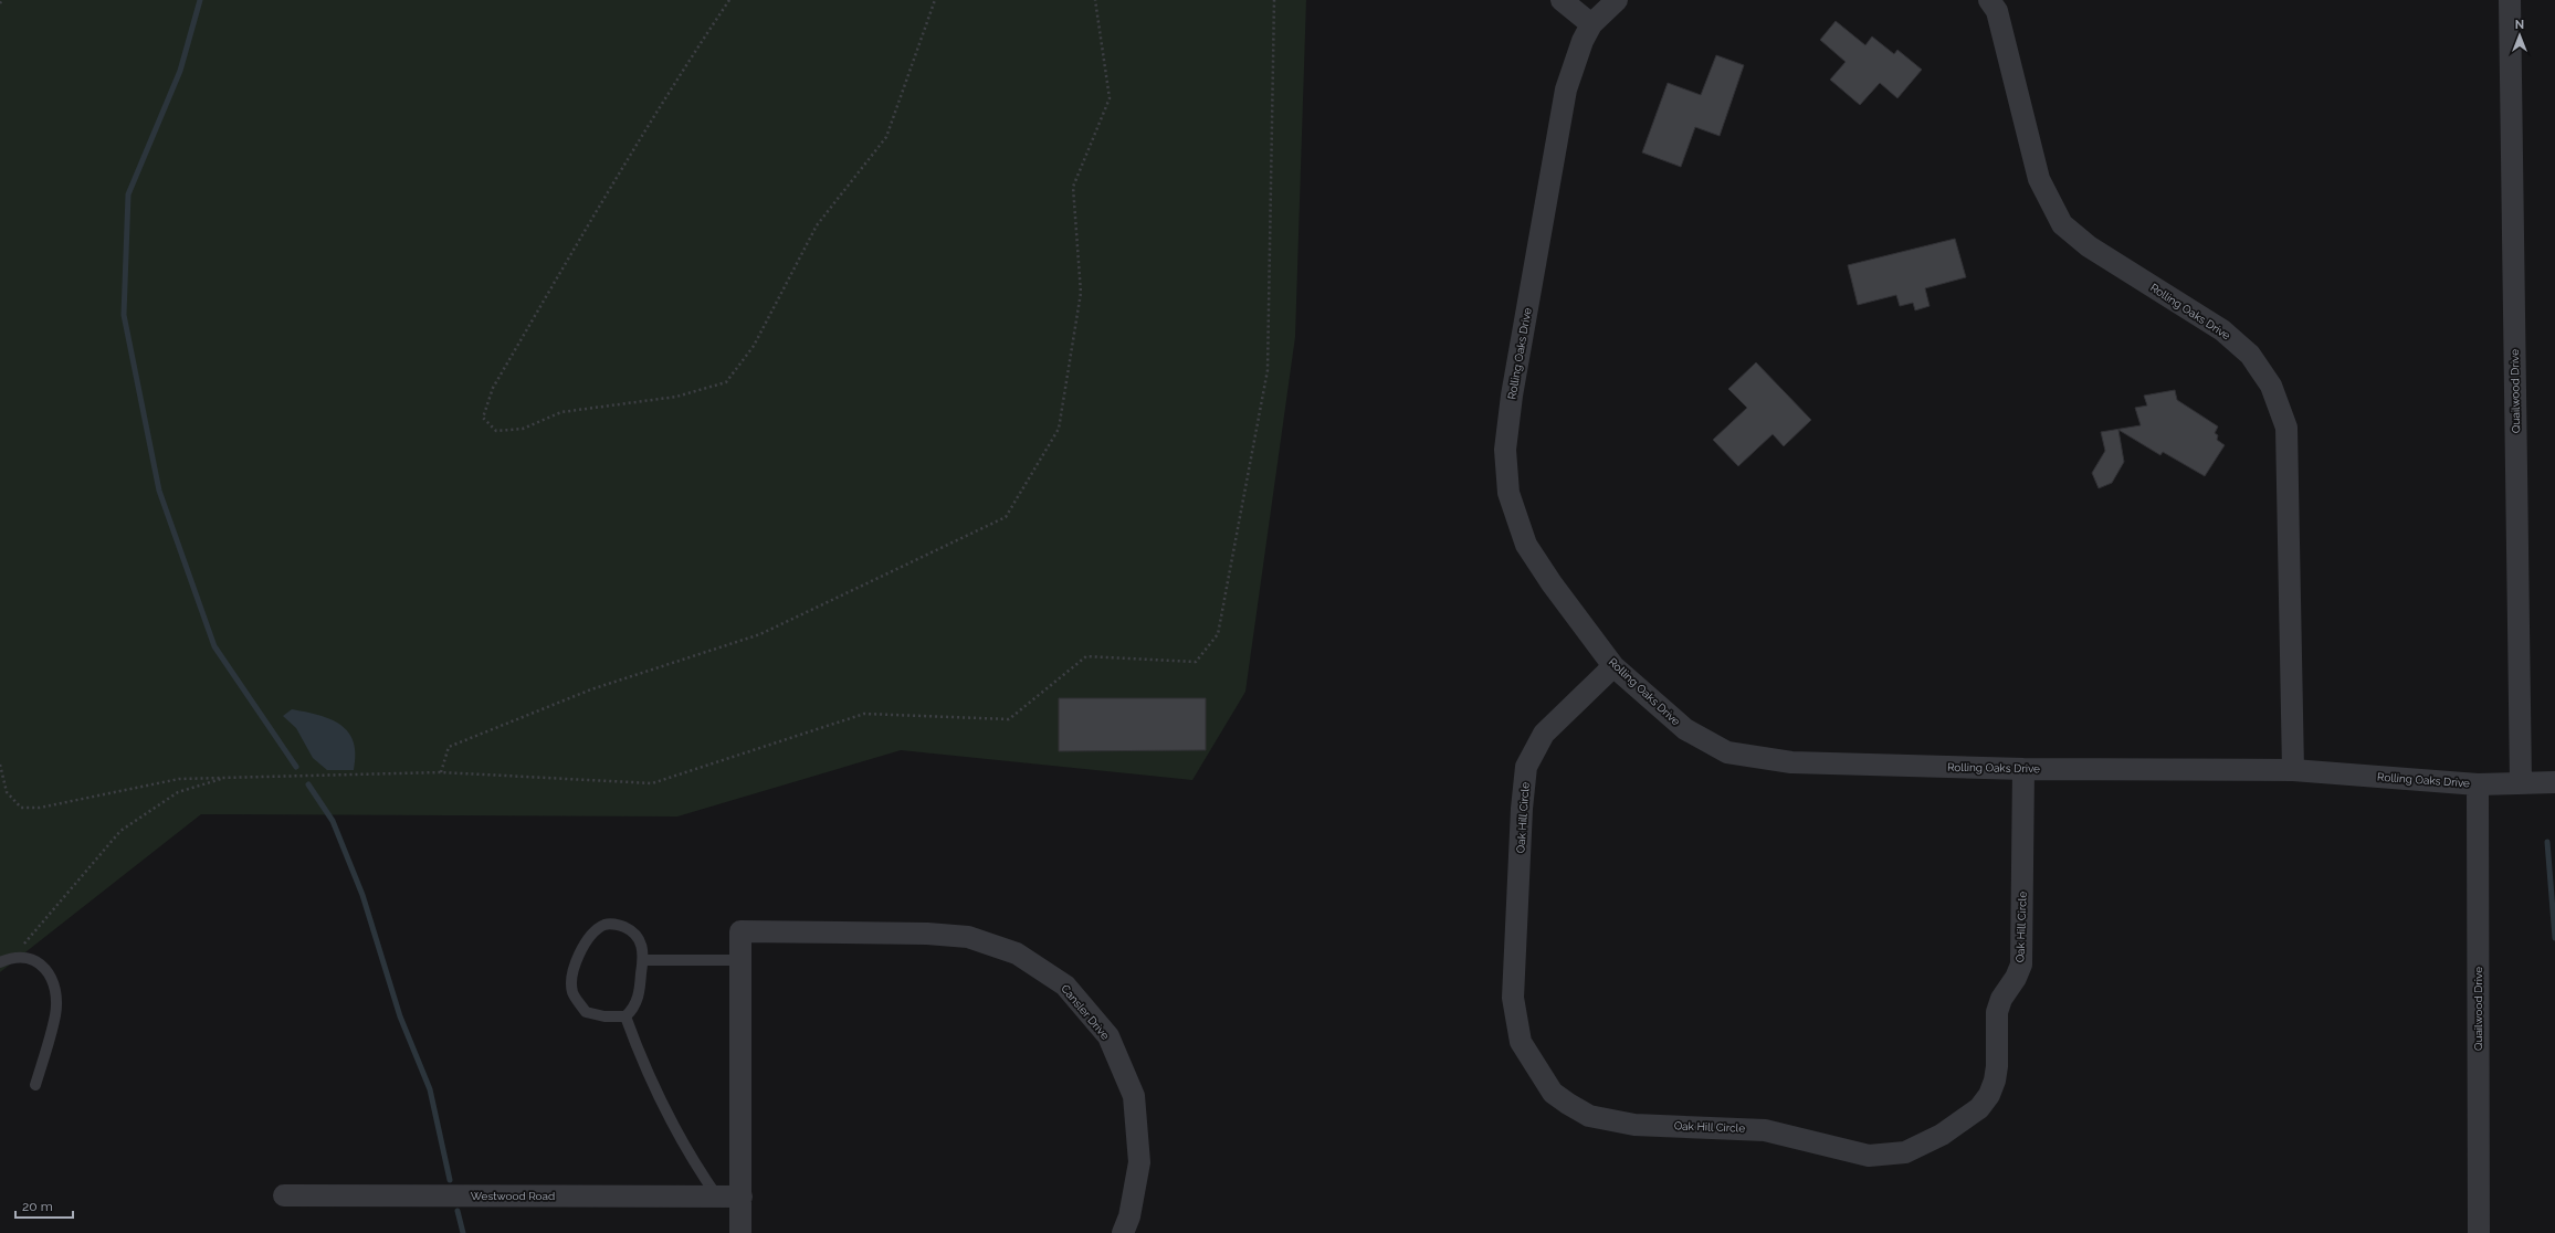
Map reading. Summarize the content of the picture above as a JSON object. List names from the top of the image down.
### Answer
{
  "streets": {
    "street": [
      "Rolling Oaks Drive",
      "Quailwood Drive",
      "Oak Hill Circle",
      "Cansler Drive",
      "Westwood Road"
    ]
  },
  "crossings": [
    ["Rolling Oaks Drive", "Quailwood Drive"],
    ["Rolling Oaks Drive", "Oak Hill Circle"]
  ],
  "scale_bar": "20 m",
  "north": "top"
}
